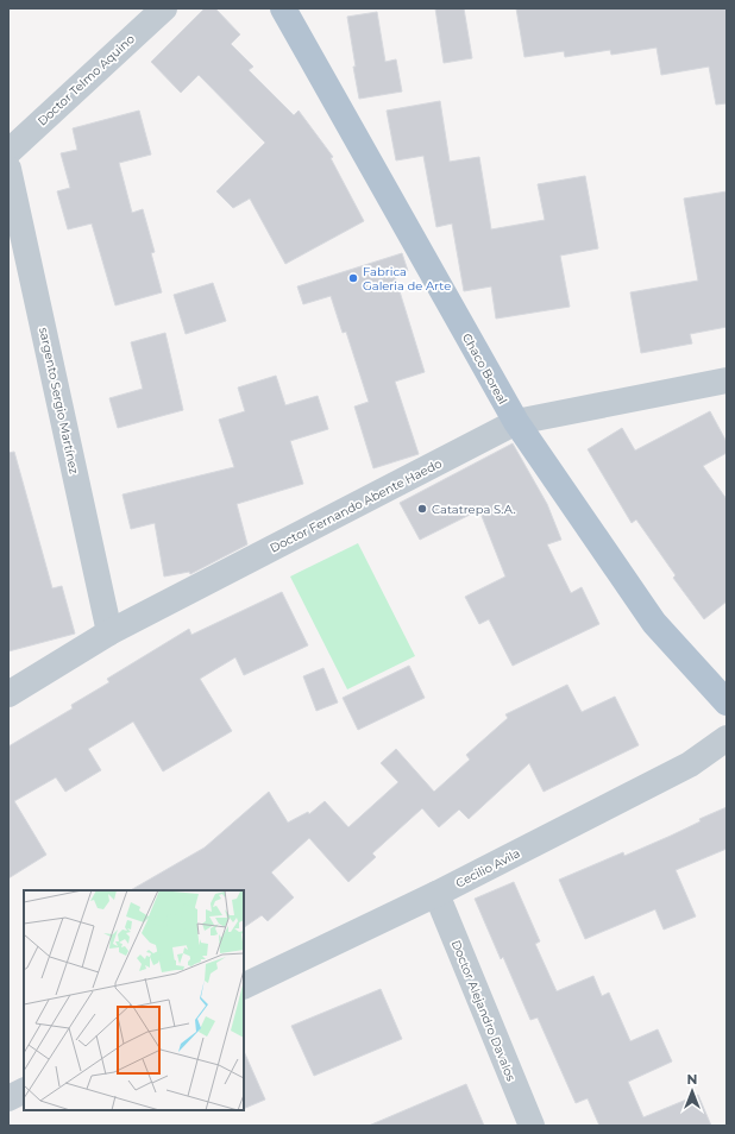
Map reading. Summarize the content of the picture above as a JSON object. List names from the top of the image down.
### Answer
{
  "streets": {
    "main road": ["Chaco Boreal"],
    "street": [
      "Doctor Telmo Aquino",
      "sargento Sergio Martínez",
      "Doctor Fernando Abente Haedo",
      "Cecilio Avila",
      "Doctor Alejandro Davalos"
    ]
  },
  "crossings": [
    ["Chaco Boreal", "Doctor Fernando Abente Haedo"],
    ["sargento Sergio Martínez", "Doctor Fernando Abente Haedo"],
    ["Cecilio Avila", "Doctor Alejandro Davalos"]
  ],
  "places": ["Fabrica Galeria de Arte", "Catatrepa S.A."],
  "north": "top"
}
